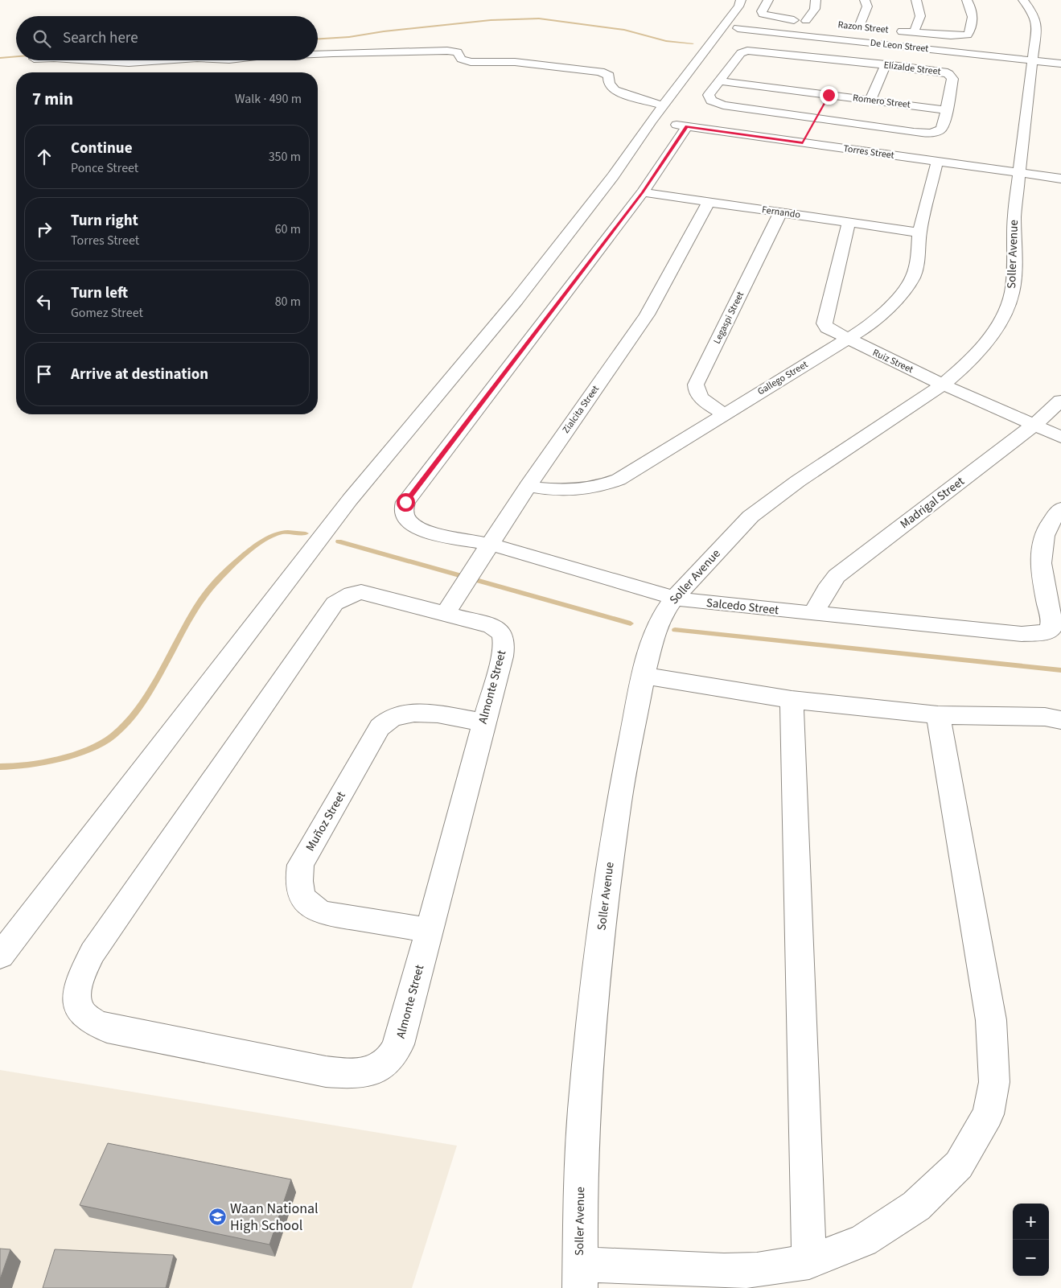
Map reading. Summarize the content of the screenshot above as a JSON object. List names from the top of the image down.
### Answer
{
  "streets": {
    "street": [
      "Razon Street",
      "De Leon Street",
      "Elizalde Street",
      "Romero Street",
      "Torres Street",
      "Fernando",
      "Soller Avenue",
      "Legaspi Street",
      "Ruiz Street",
      "Gallego Street",
      "Zialcita Street",
      "Madrigal Street",
      "Salcedo Street",
      "Almonte Street",
      "Muñoz Street"
    ]
  },
  "crossings": [
    ["De Leon Street", "Soller Avenue"],
    ["Elizalde Street", "Romero Street"],
    ["Torres Street", "Fernando"],
    ["Torres Street", "Soller Avenue"],
    ["Torres Street", "Gallego Street"],
    ["Torres Street", "Salcedo Street"],
    ["Fernando", "Legaspi Street"],
    ["Fernando", "Ruiz Street"],
    ["Fernando", "Gallego Street"],
    ["Fernando", "Zialcita Street"],
    ["Fernando", "Salcedo Street"],
    ["Soller Avenue", "Ruiz Street"],
    ["Soller Avenue", "Salcedo Street"],
    ["Legaspi Street", "Gallego Street"],
    ["Ruiz Street", "Gallego Street"],
    ["Ruiz Street", "Madrigal Street"],
    ["Gallego Street", "Zialcita Street"],
    ["Zialcita Street", "Salcedo Street"],
    ["Zialcita Street", "Almonte Street"],
    ["Madrigal Street", "Salcedo Street"],
    ["Almonte Street", "Muñoz Street"]
  ],
  "places": {
    "school or university": ["Waan National High School"]
  },
  "page": {
    "search": "Search here",
    "heading": ["7 min", "Walk · 490 m"],
    "list": [
      ["Continue", "Ponce Street", "350 m"],
      ["Turn right", "Torres Street", "60 m"],
      ["Turn left", "Gomez Street", "80 m"],
      "Arrive at destination"
    ],
    "map_buttons": ["+", "−"]
  }
}
